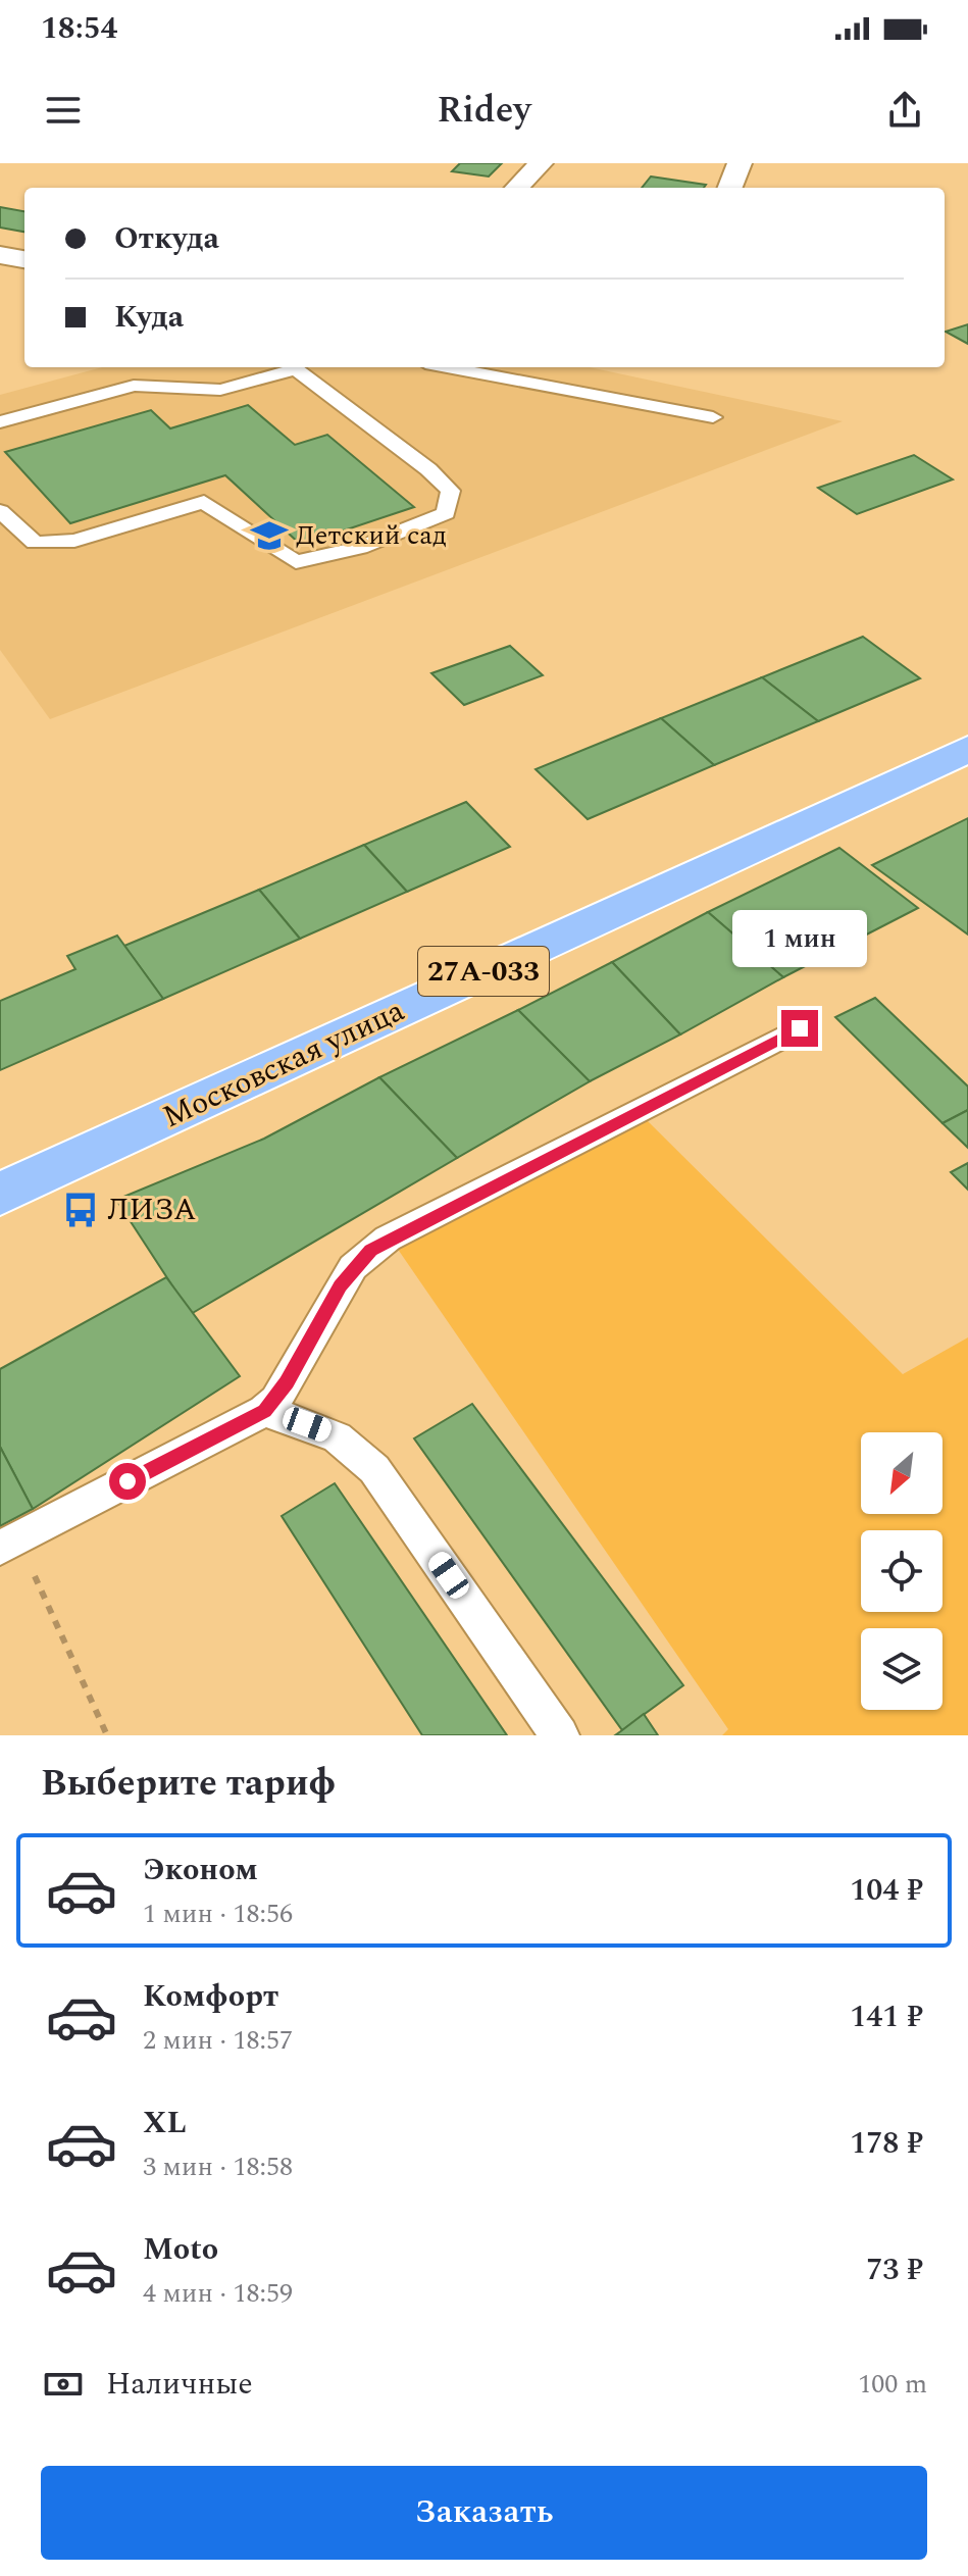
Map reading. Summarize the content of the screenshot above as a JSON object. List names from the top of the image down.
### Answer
{
  "streets": {
    "main road": ["27А-033", "Московская улица"]
  },
  "places": {
    "school or university": ["Детский сад"],
    "bus stop": ["ЛИЗА"]
  },
  "north": "bottom left",
  "page": {
    "status": "18:54",
    "header": "Ridey",
    "banner": ["Откуда", "Куда"],
    "bubble": "1 мин",
    "heading": "Выберите тариф",
    "list": [
      {
        "name": "Эконом",
        "note": "1 мин · 18:56",
        "value": "104 ₽"
      },
      {
        "name": "Комфорт",
        "note": "2 мин · 18:57",
        "value": "141 ₽"
      },
      {
        "name": "XL",
        "note": "3 мин · 18:58",
        "value": "178 ₽"
      },
      {
        "name": "Moto",
        "note": "4 мин · 18:59",
        "value": "73 ₽"
      }
    ],
    "pay": ["Наличные", "100 m"],
    "buttons": "Заказать"
  }
}
